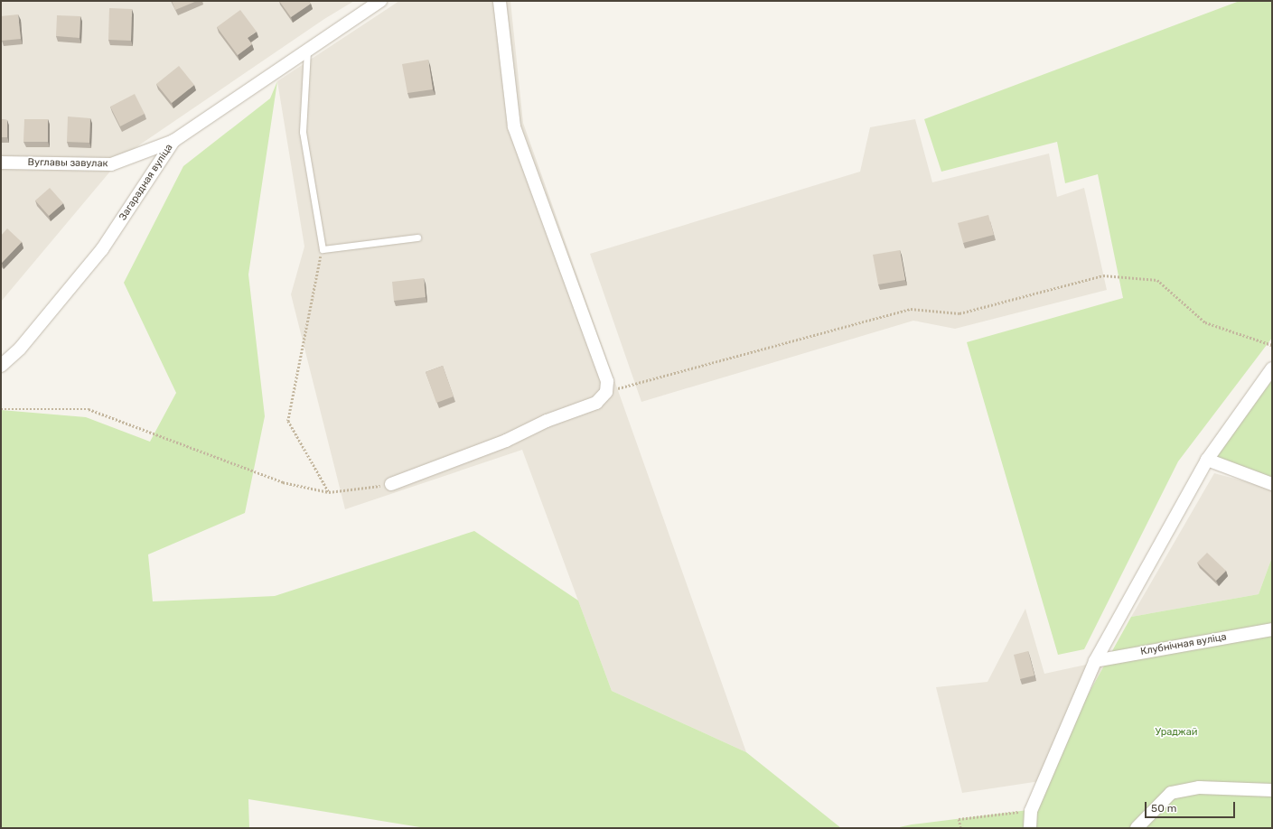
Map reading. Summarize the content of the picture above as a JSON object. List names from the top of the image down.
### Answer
{
  "streets": {
    "street": ["Вуглавы завулак", "Загарадная вуліца", "Клубнічная вуліца"]
  },
  "crossings": [
    ["Вуглавы завулак", "Загарадная вуліца"]
  ],
  "parks": ["Ураджай"],
  "scale_bar": "50 m"
}
